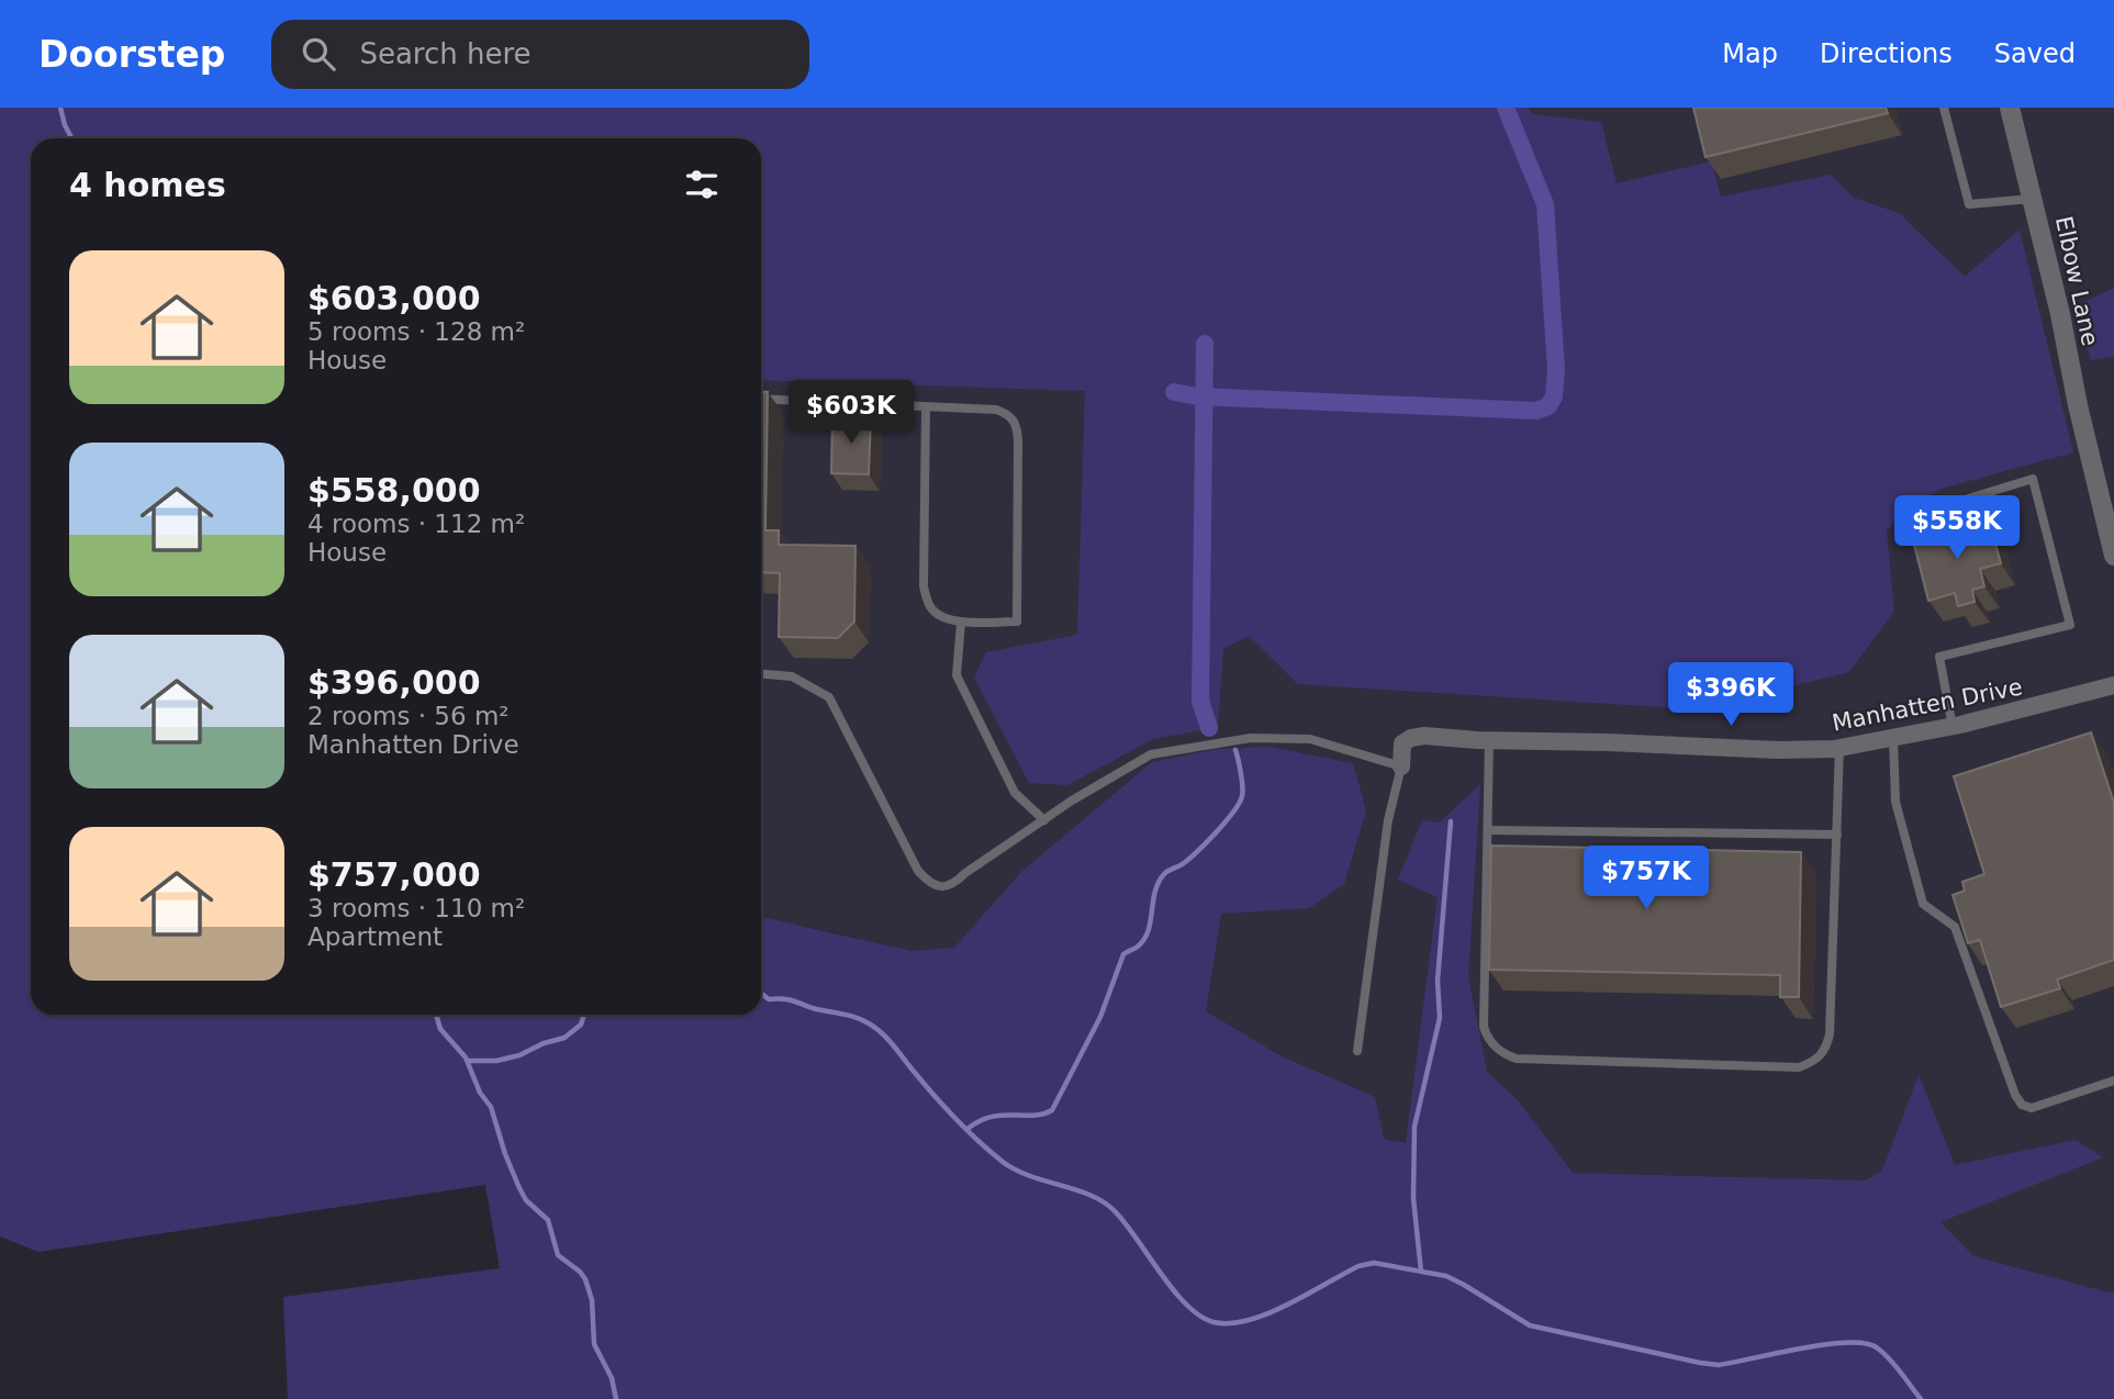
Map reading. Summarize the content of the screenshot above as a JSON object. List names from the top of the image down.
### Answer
{
  "streets": {
    "street": ["Elbow Lane", "Manhatten Drive"]
  },
  "page": {
    "header": "Doorstep",
    "search": "Search here",
    "nav": ["Map", "Directions", "Saved"],
    "heading": "4 homes",
    "list": [
      {
        "name": "$603,000",
        "note": "5 rooms · 128 m² · House"
      },
      {
        "name": "$558,000",
        "note": "4 rooms · 112 m² · House"
      },
      {
        "name": "$396,000",
        "note": "2 rooms · 56 m² · Manhatten Drive"
      },
      {
        "name": "$757,000",
        "note": "3 rooms · 110 m² · Apartment"
      }
    ],
    "price": [
      "$603K",
      "$558K",
      "$396K",
      "$757K"
    ]
  }
}
